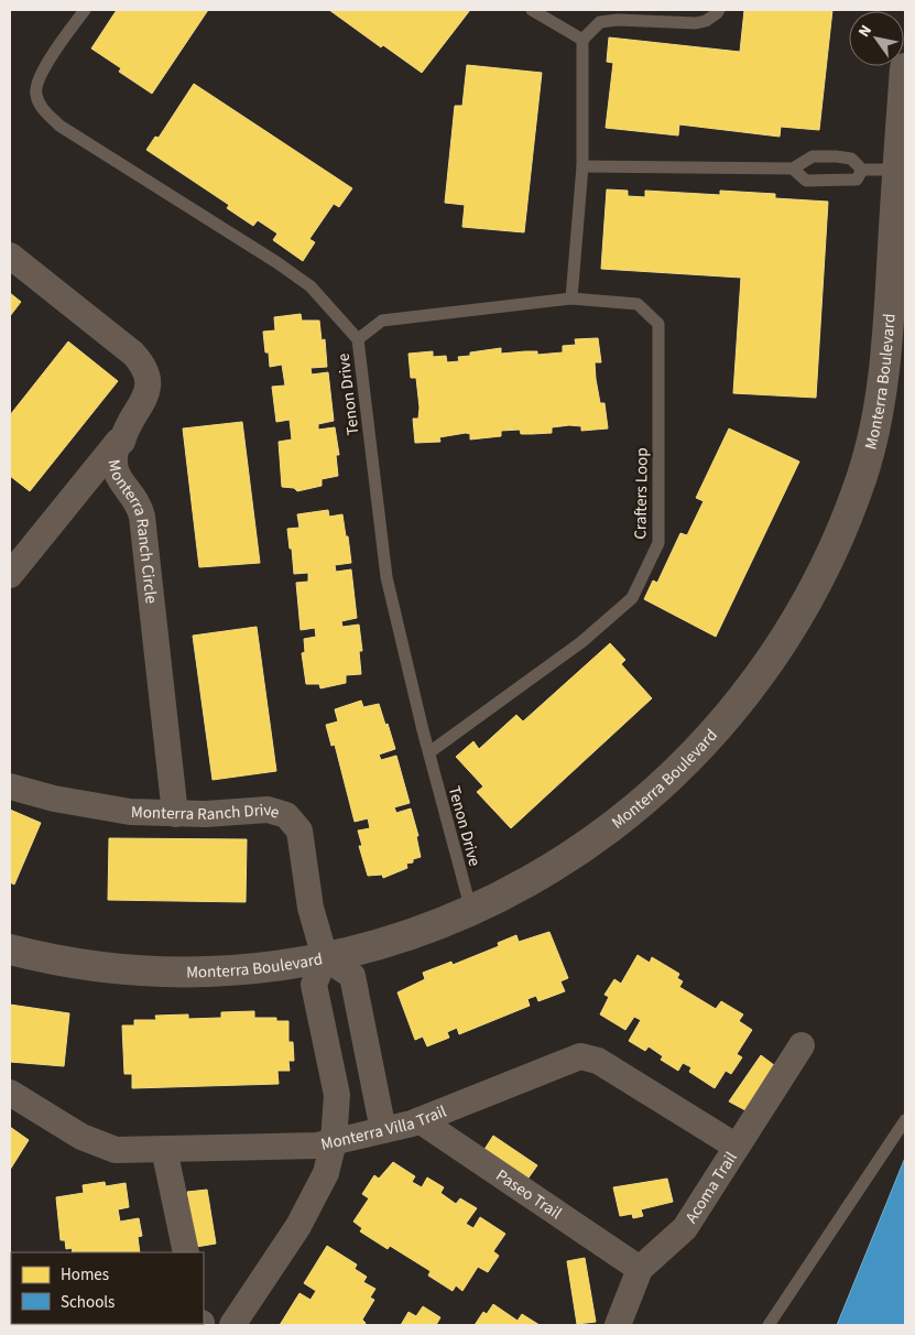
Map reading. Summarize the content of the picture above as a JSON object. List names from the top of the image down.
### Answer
{
  "streets": {
    "street": [
      "Monterra Boulevard",
      "Monterra Ranch Circle",
      "Monterra Ranch Drive",
      "Monterra Villa Trail",
      "Acoma Trail",
      "Paseo Trail"
    ],
    "lane": ["Tenon Drive", "Crafters Loop"]
  },
  "crossings": [
    ["Monterra Boulevard", "Tenon Drive"],
    ["Monterra Boulevard", "Monterra Ranch Drive"],
    ["Tenon Drive", "Crafters Loop"],
    ["Monterra Ranch Circle", "Monterra Ranch Drive"],
    ["Monterra Villa Trail", "Acoma Trail"],
    ["Monterra Villa Trail", "Paseo Trail"],
    ["Acoma Trail", "Paseo Trail"]
  ],
  "legend": ["Homes", "Schools"],
  "north": "top left"
}
